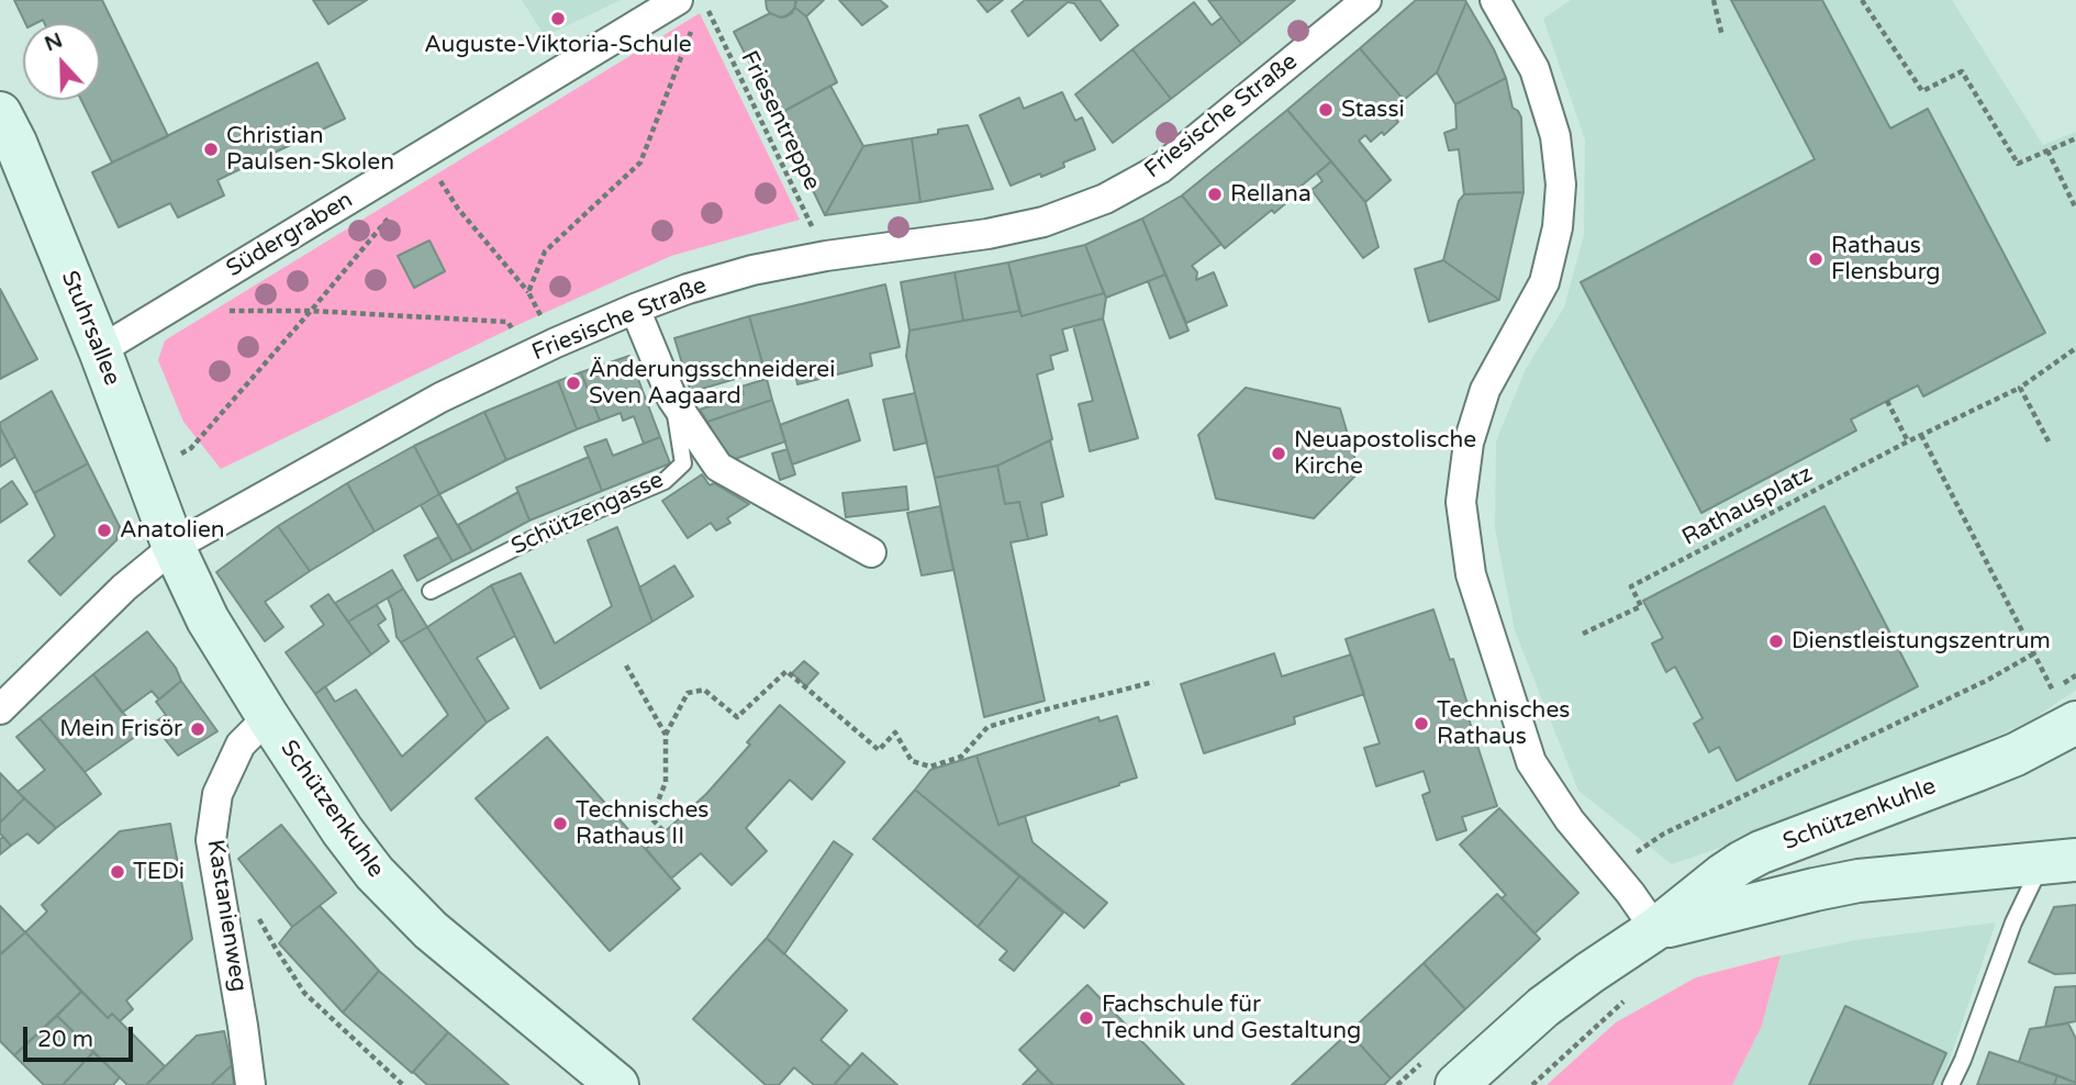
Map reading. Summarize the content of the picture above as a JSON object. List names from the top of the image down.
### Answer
{
  "streets": {
    "main road": ["Stuhrsallee", "Schützenkuhle"],
    "street": [
      "Friesische Straße",
      "Südergraben",
      "Schützengasse",
      "Kastanienweg"
    ],
    "path": ["Friesentreppe", "Rathausplatz"]
  },
  "crossings": [
    ["Friesische Straße", "Friesentreppe"],
    ["Friesische Straße", "Stuhrsallee"],
    ["Friesische Straße", "Schützengasse"],
    ["Friesische Straße", "Schützenkuhle"],
    ["Südergraben", "Stuhrsallee"],
    ["Stuhrsallee", "Schützenkuhle"],
    ["Schützenkuhle", "Kastanienweg"]
  ],
  "places": [
    "Auguste-Viktoria-Schule",
    "Stassi",
    "Christian Paulsen-Skolen",
    "Rellana",
    "Rathaus Flensburg",
    "Änderungsschneiderei Sven Aagaard",
    "Neuapostolische Kirche",
    "Anatolien",
    "Dienstleistungszentrum",
    "Technisches Rathaus",
    "Mein Frisör",
    "Technisches Rathaus II",
    "TEDi",
    "Fachschule für Technik und Gestaltung"
  ],
  "scale_bar": "20 m",
  "north": "top"
}
